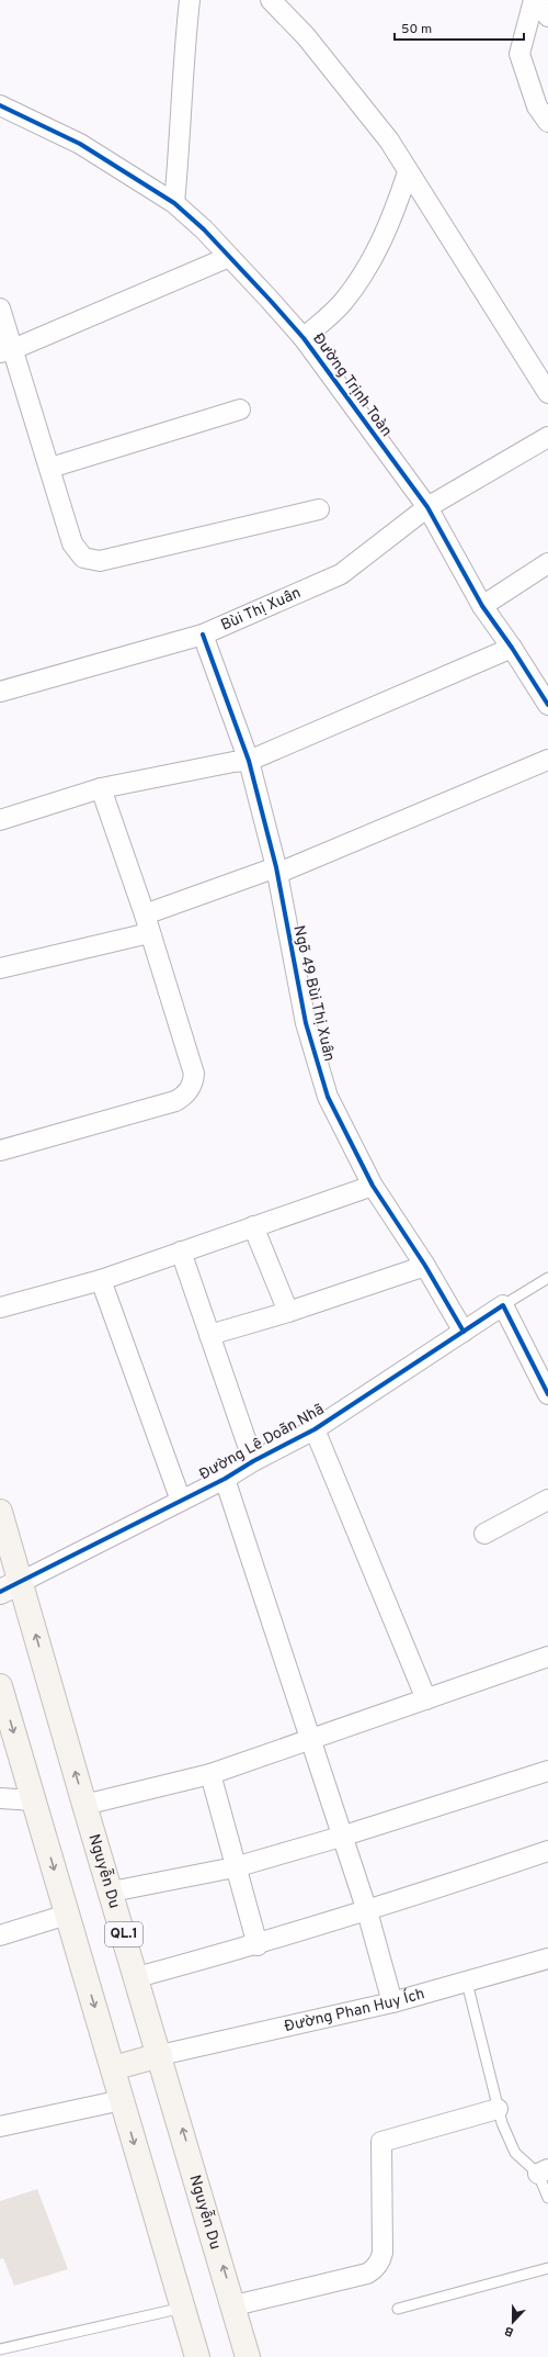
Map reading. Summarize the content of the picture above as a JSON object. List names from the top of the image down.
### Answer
{
  "streets": {
    "main road": ["Nguyễn Du", "QL.1"],
    "street": [
      "Đường Trịnh Toàn",
      "Bùi Thị Xuân",
      "Ngõ 49 Bùi Thị Xuân",
      "Đường Lê Doãn Nhã",
      "Đường Phan Huy Ích"
    ]
  },
  "crossings": [
    ["Đường Trịnh Toàn", "Bùi Thị Xuân"],
    ["Bùi Thị Xuân", "Ngõ 49 Bùi Thị Xuân"],
    ["Ngõ 49 Bùi Thị Xuân", "Đường Lê Doãn Nhã"],
    ["Đường Lê Doãn Nhã", "Nguyễn Du"],
    ["Nguyễn Du", "Đường Phan Huy Ích"]
  ],
  "scale_bar": "50 m",
  "north": "bottom"
}
